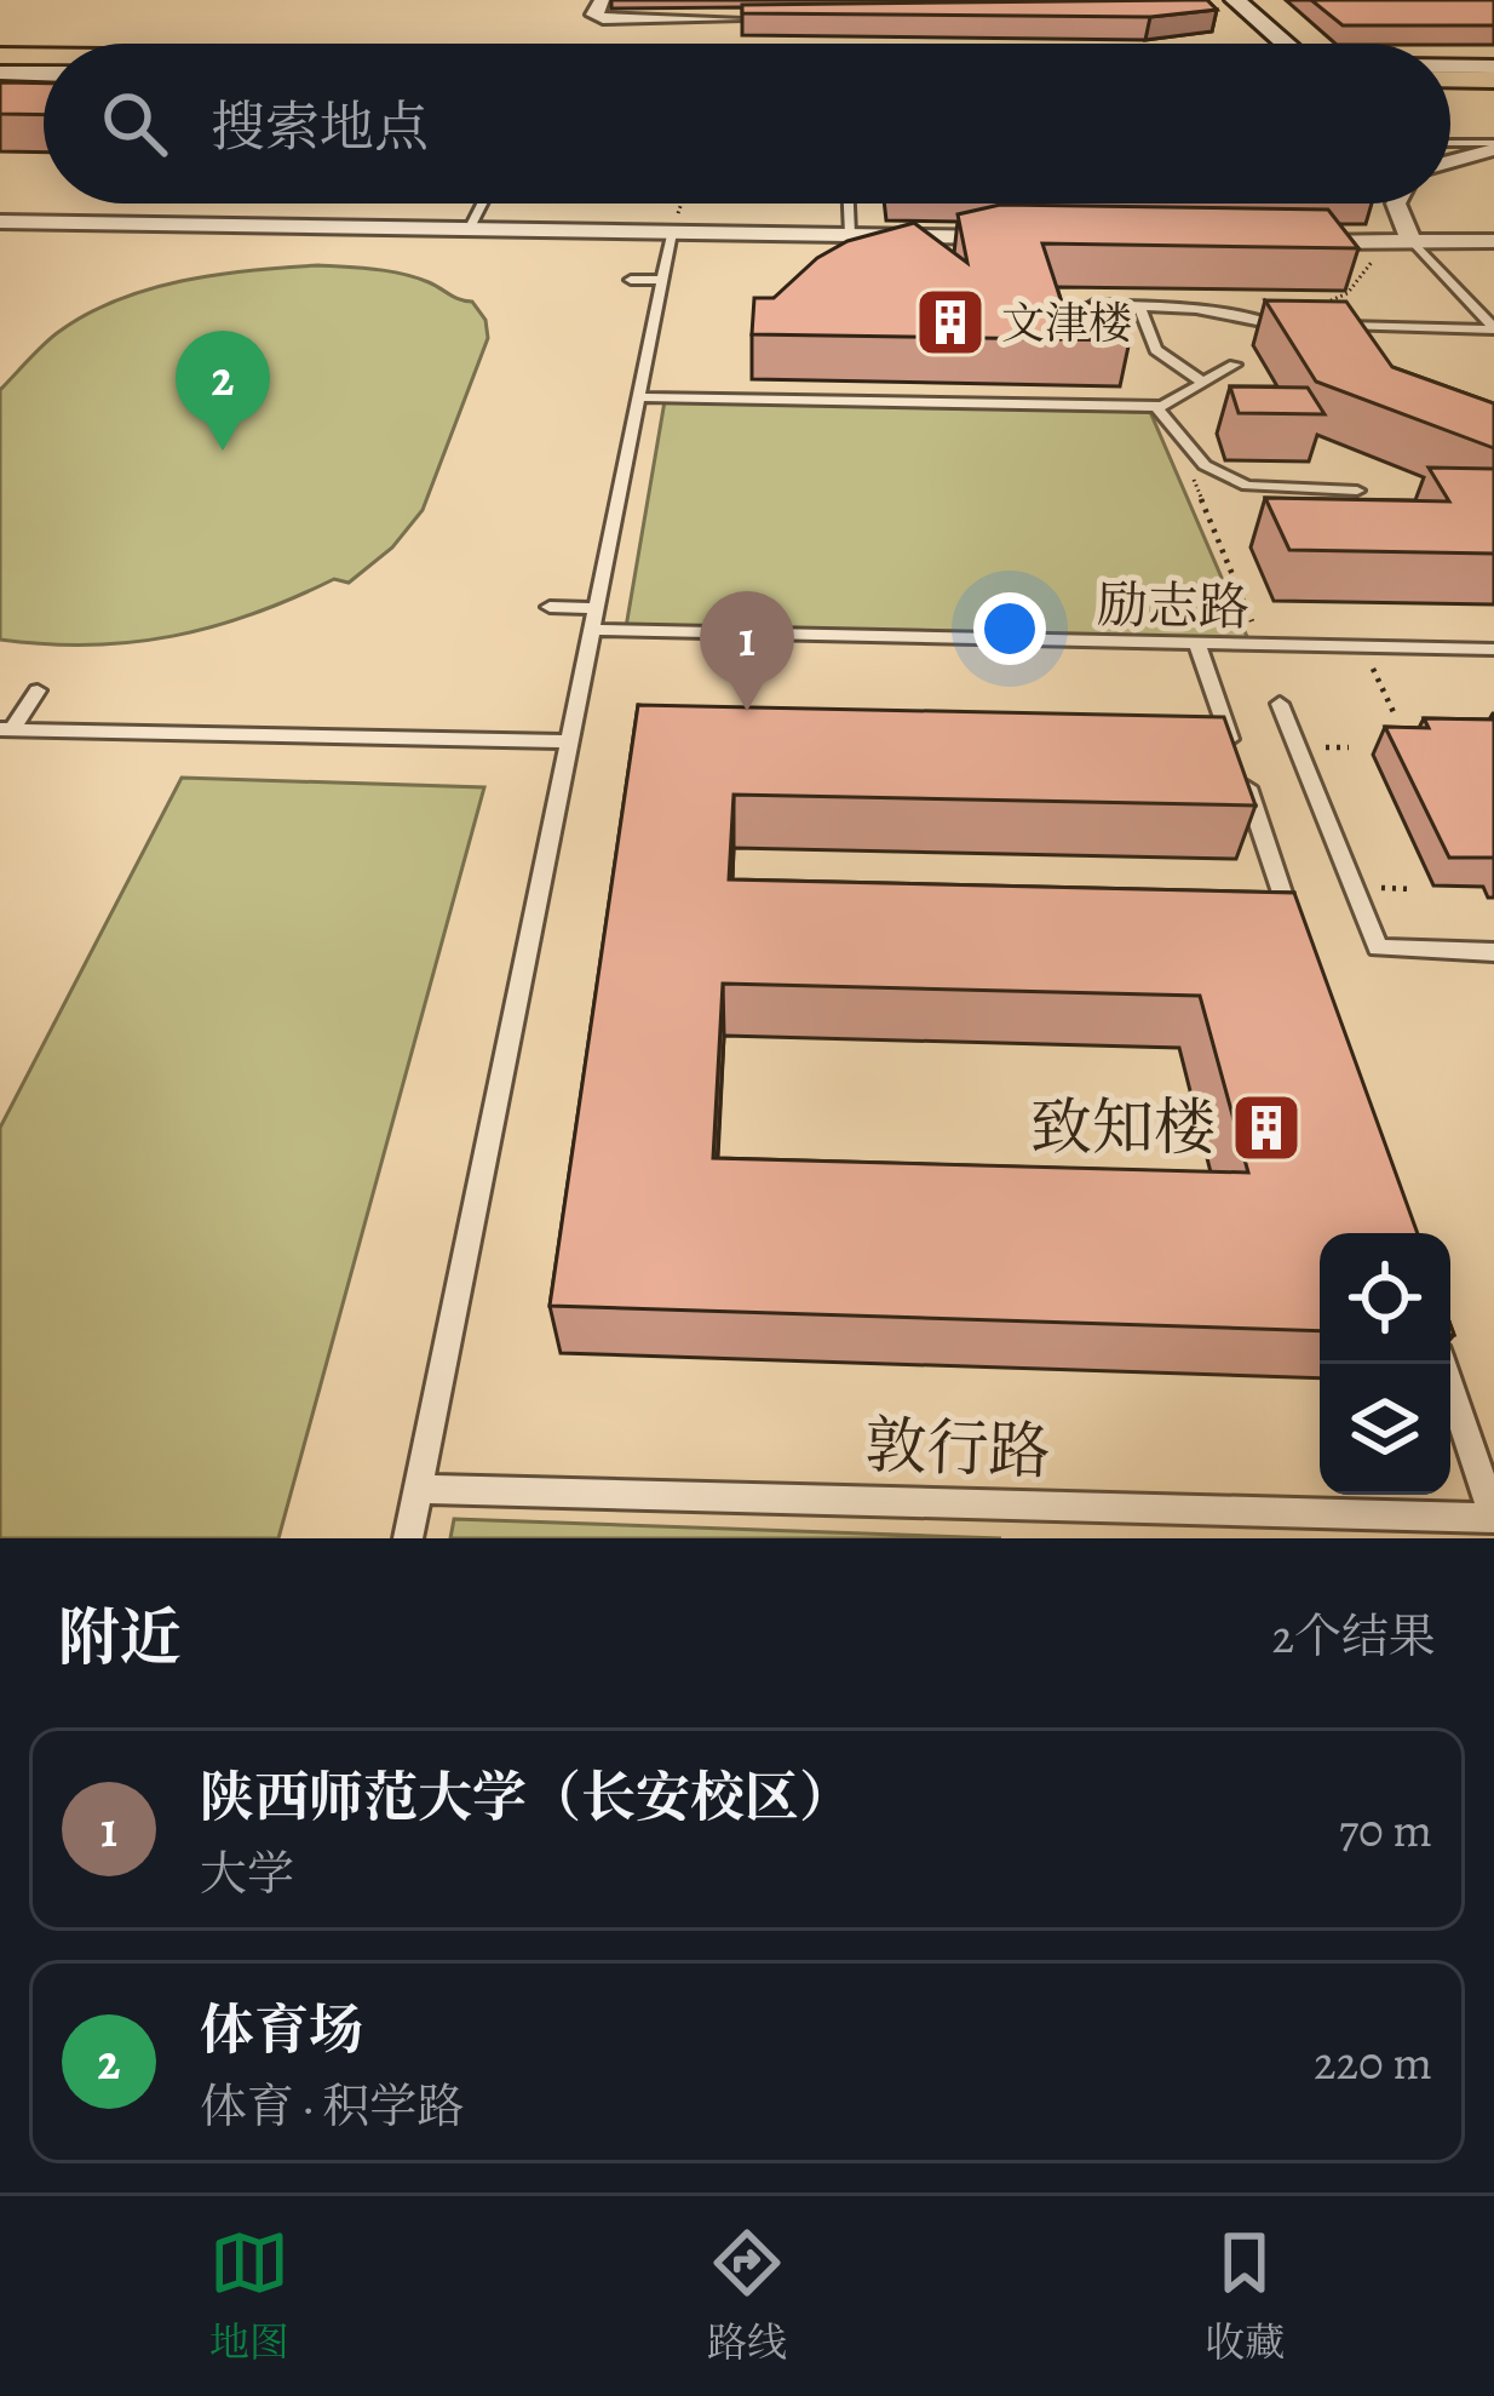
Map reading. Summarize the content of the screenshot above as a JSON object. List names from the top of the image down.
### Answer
{
  "streets": {
    "lane": ["励志路", "敦行路"]
  },
  "places": {
    "building": ["文津楼", "致知楼"]
  },
  "page": {
    "search": "搜索地点",
    "pins": ["2", "1"],
    "heading": ["附近", "2个结果"],
    "list": [
      {
        "mark": "1",
        "name": "陕西师范大学（长安校区）",
        "note": "大学",
        "value": "70 m"
      },
      {
        "mark": "2",
        "name": "体育场",
        "note": "体育 · 积学路",
        "value": "220 m"
      }
    ],
    "nav": ["地图", "路线", "收藏"]
  }
}
